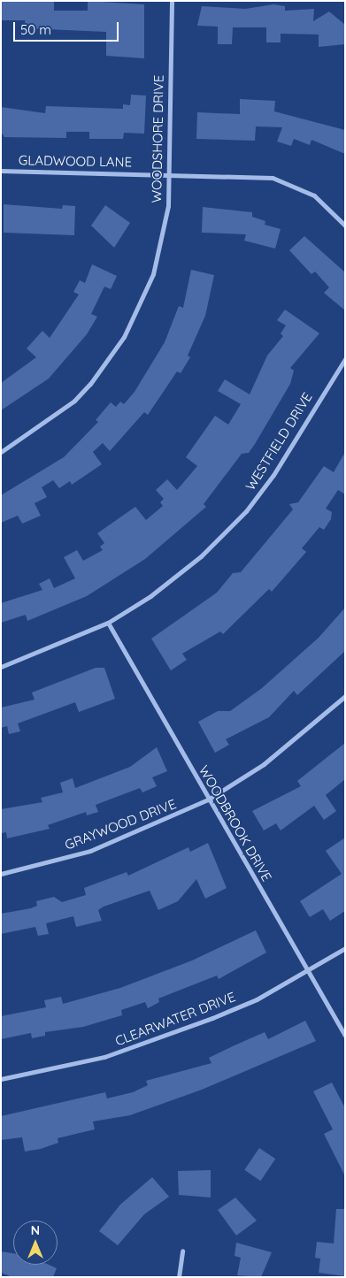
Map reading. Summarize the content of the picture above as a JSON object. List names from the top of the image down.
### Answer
{
  "streets": {
    "street": [
      "WOODSHORE DRIVE",
      "GLADWOOD LANE",
      "WESTFIELD DRIVE",
      "WOODBROOK DRIVE",
      "GRAYWOOD DRIVE",
      "CLEARWATER DRIVE"
    ]
  },
  "crossings": [
    ["WOODSHORE DRIVE", "GLADWOOD LANE"],
    ["WESTFIELD DRIVE", "WOODBROOK DRIVE"],
    ["WOODBROOK DRIVE", "GRAYWOOD DRIVE"],
    ["WOODBROOK DRIVE", "CLEARWATER DRIVE"]
  ],
  "scale_bar": "50 m",
  "north": "top"
}
